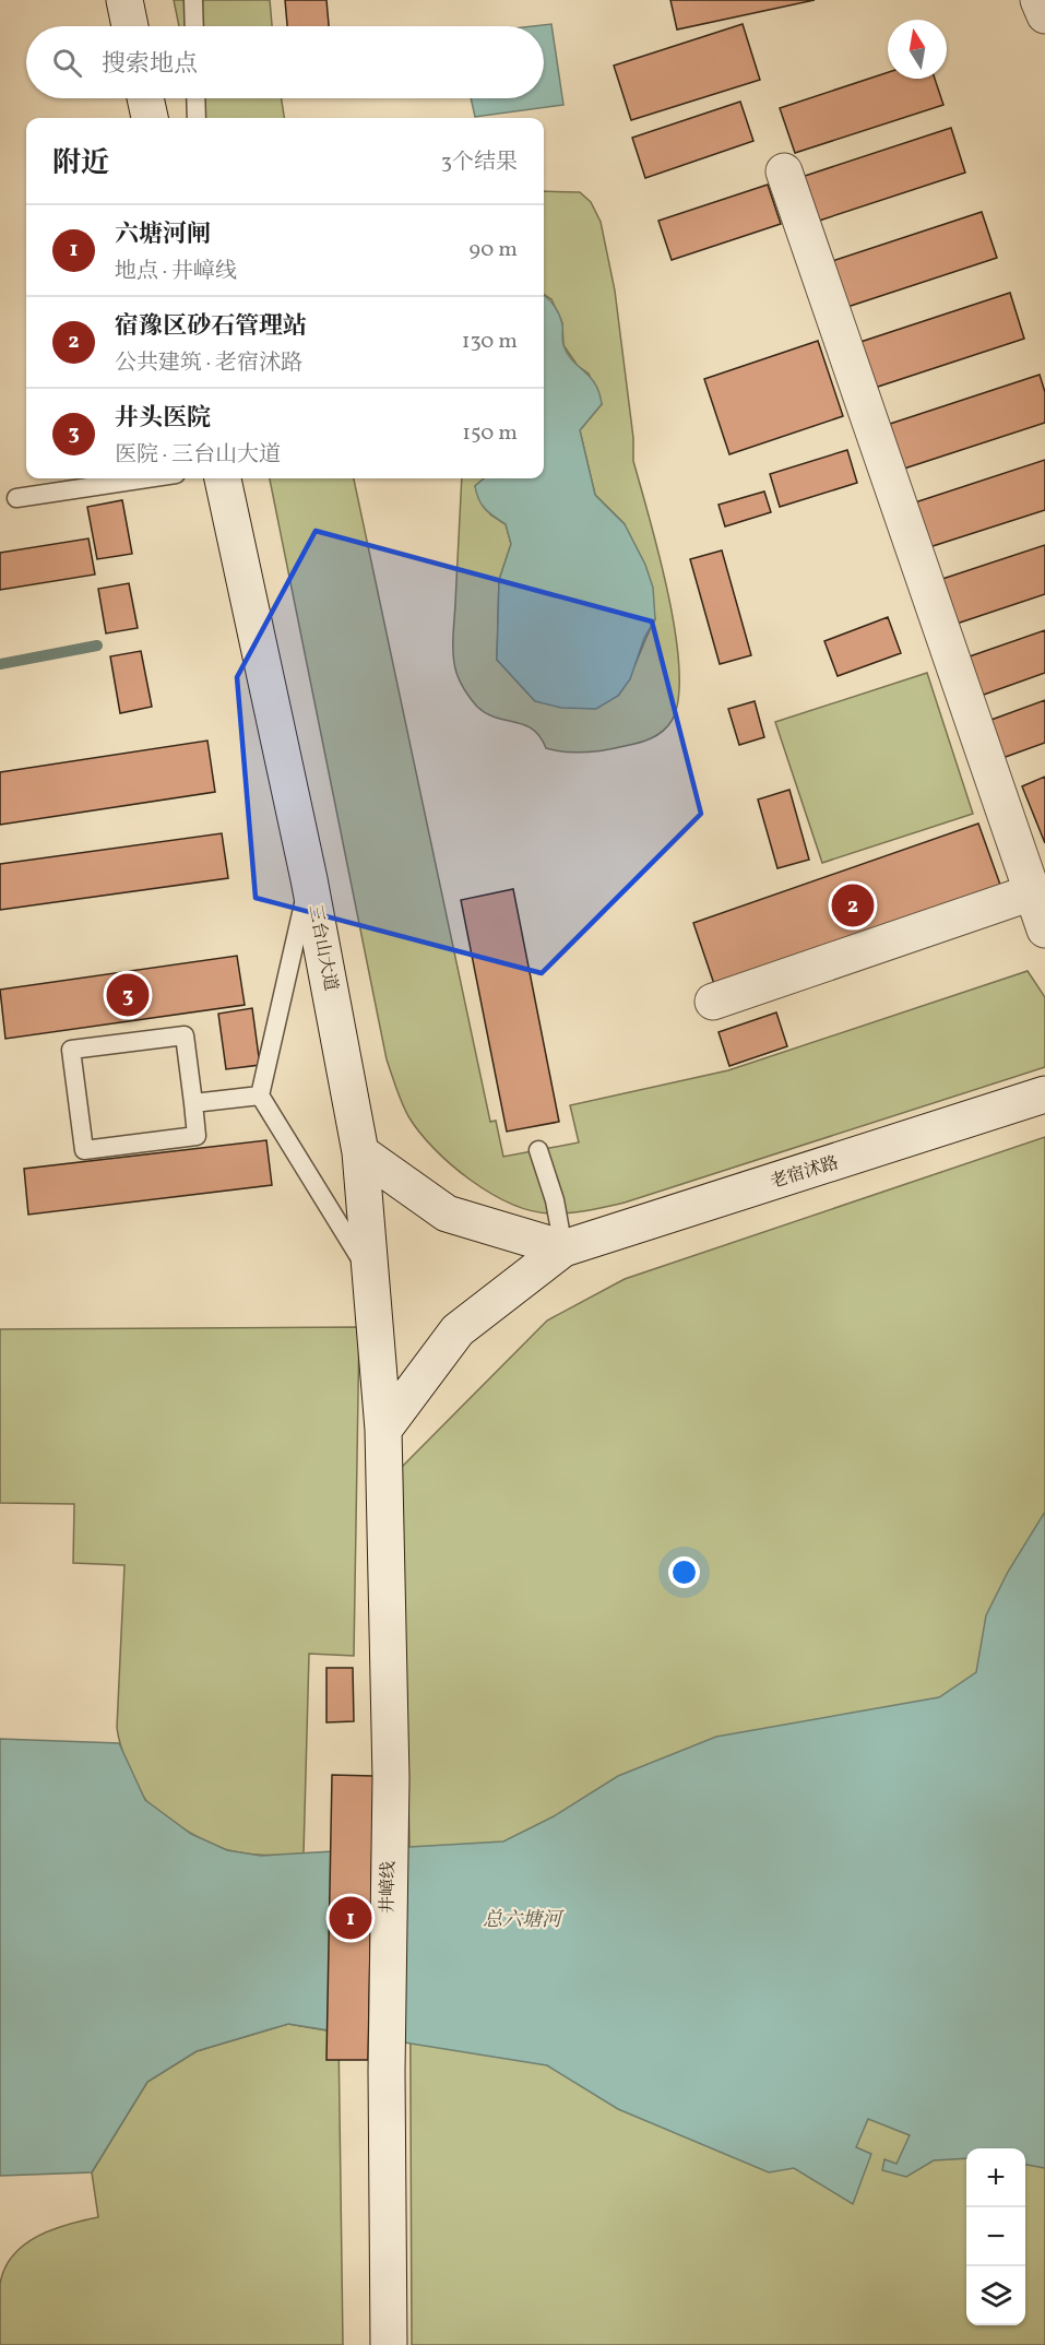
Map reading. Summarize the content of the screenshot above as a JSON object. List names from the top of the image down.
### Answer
{
  "streets": {
    "main road": ["三台山大道", "老宿沭路", "井嶂线"]
  },
  "crossings": [
    ["三台山大道", "老宿沭路"],
    ["三台山大道", "井嶂线"],
    ["老宿沭路", "井嶂线"]
  ],
  "water": ["总六塘河"],
  "north": "top",
  "page": {
    "search": "搜索地点",
    "heading": ["附近", "3个结果"],
    "list": [
      {
        "mark": "1",
        "name": "六塘河闸",
        "note": "地点 · 井嶂线",
        "value": "90 m"
      },
      {
        "mark": "2",
        "name": "宿豫区砂石管理站",
        "note": "公共建筑 · 老宿沭路",
        "value": "130 m"
      },
      {
        "mark": "3",
        "name": "井头医院",
        "note": "医院 · 三台山大道",
        "value": "150 m"
      }
    ],
    "pins": ["2", "3", "1"],
    "map_buttons": ["+", "−"]
  }
}
